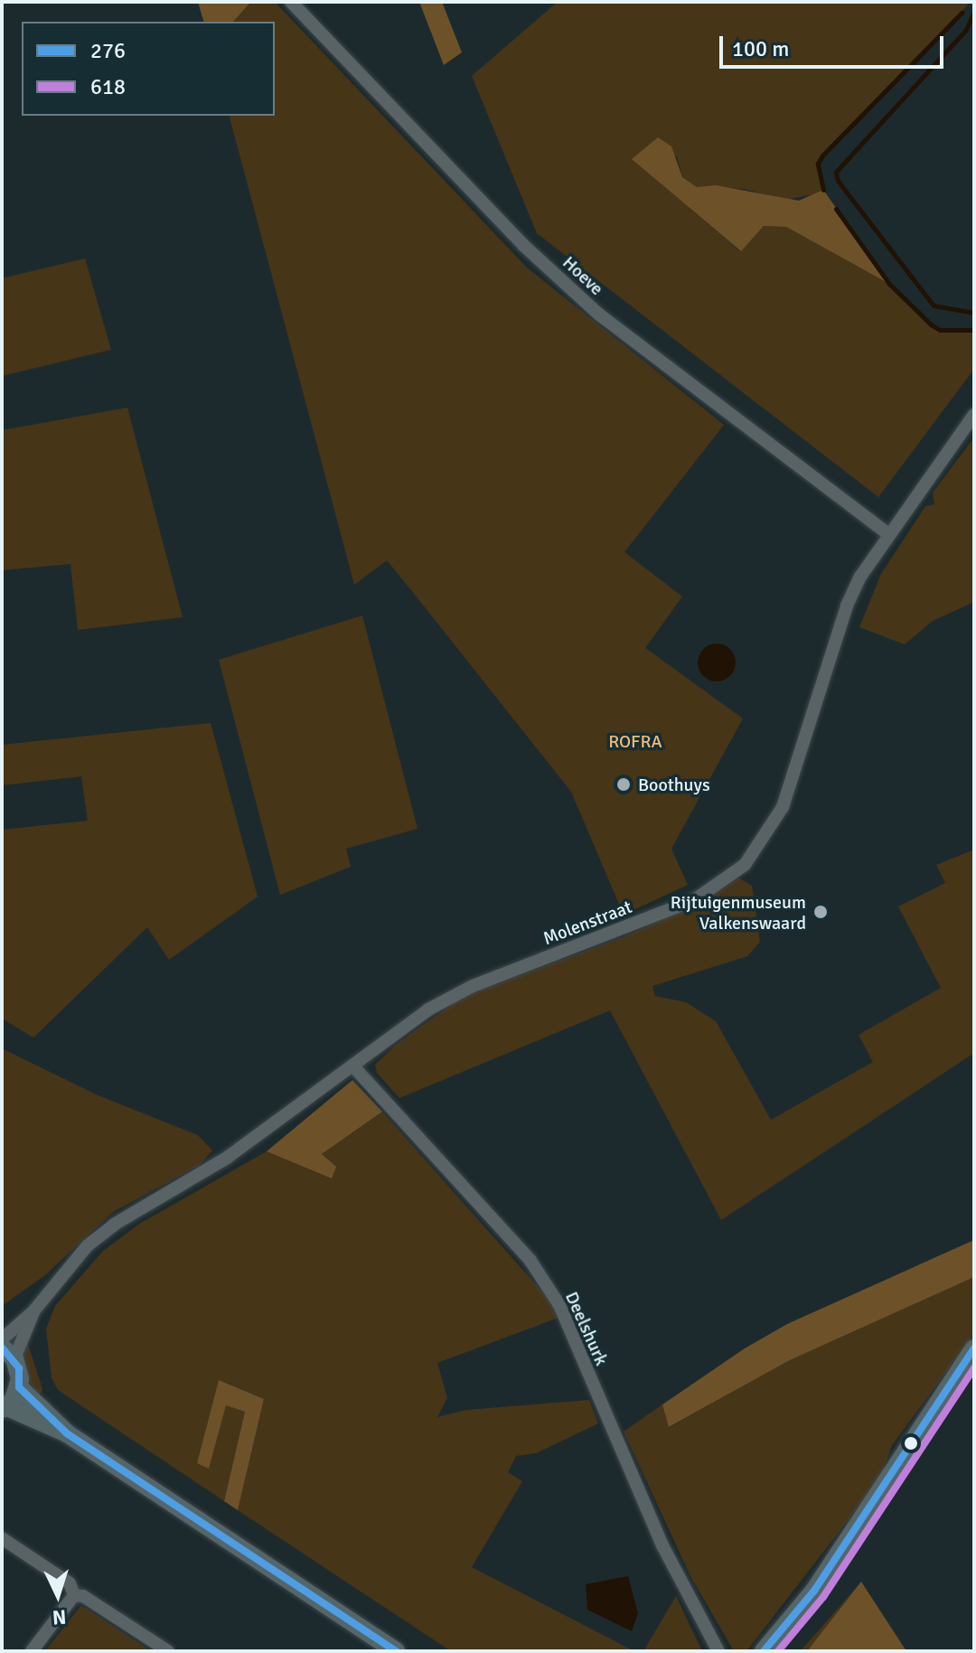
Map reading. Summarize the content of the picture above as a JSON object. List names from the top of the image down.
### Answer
{
  "streets": {
    "street": ["Hoeve", "Molenstraat", "Deelshurk"]
  },
  "crossings": [
    ["Hoeve", "Molenstraat"],
    ["Molenstraat", "Deelshurk"]
  ],
  "parks": ["ROFRA"],
  "places": ["Boothuys", "Rijtuigenmuseum Valkenswaard"],
  "lines": ["transit line 276", "transit line 618"],
  "legend": ["276", "618"],
  "scale_bar": "100 m",
  "north": "bottom"
}
